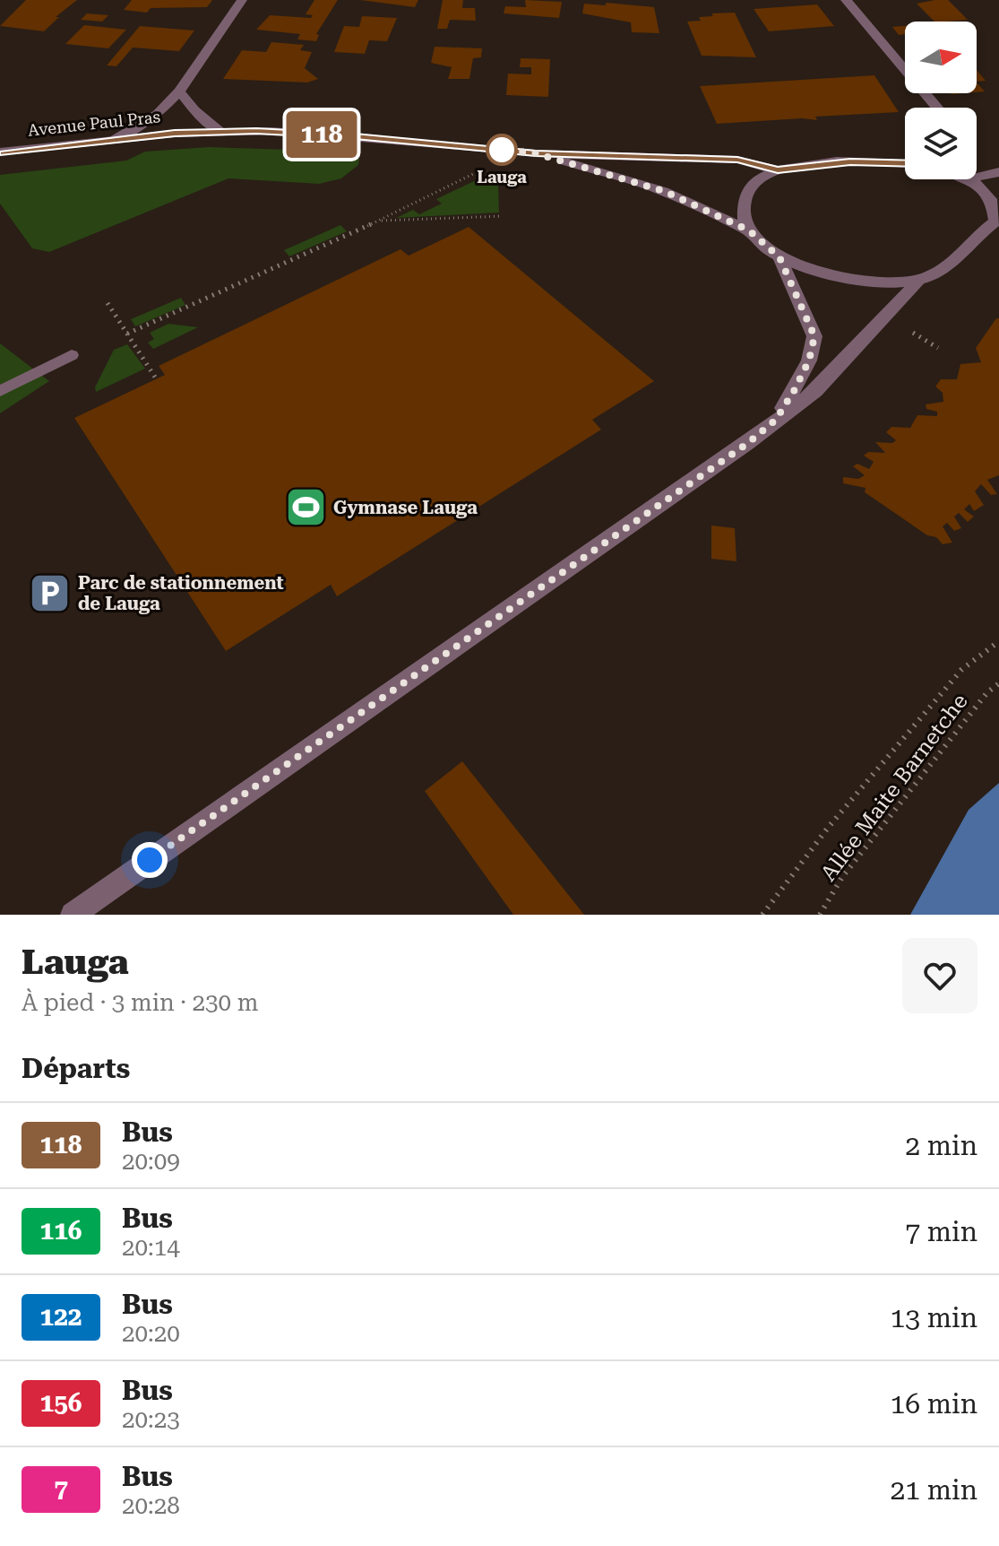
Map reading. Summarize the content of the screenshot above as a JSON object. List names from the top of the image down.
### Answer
{
  "streets": {
    "street": ["Avenue Paul Pras"],
    "path": ["Allée Maite Barnetche"]
  },
  "places": {
    "other": ["Lauga"],
    "sports": ["Gymnase Lauga"],
    "parking": ["Parc de stationnement de Lauga"]
  },
  "lines": ["bus line 118"],
  "north": "right",
  "page": {
    "on_map": "118",
    "heading": [
      ["Lauga", "À pied · 3 min · 230 m"],
      "Départs"
    ],
    "list": [
      {
        "mark": "118",
        "name": "Bus",
        "note": "20:09",
        "value": "2 min"
      },
      {
        "mark": "116",
        "name": "Bus",
        "note": "20:14",
        "value": "7 min"
      },
      {
        "mark": "122",
        "name": "Bus",
        "note": "20:20",
        "value": "13 min"
      },
      {
        "mark": "156",
        "name": "Bus",
        "note": "20:23",
        "value": "16 min"
      },
      {
        "mark": "7",
        "name": "Bus",
        "note": "20:28",
        "value": "21 min"
      }
    ]
  }
}
